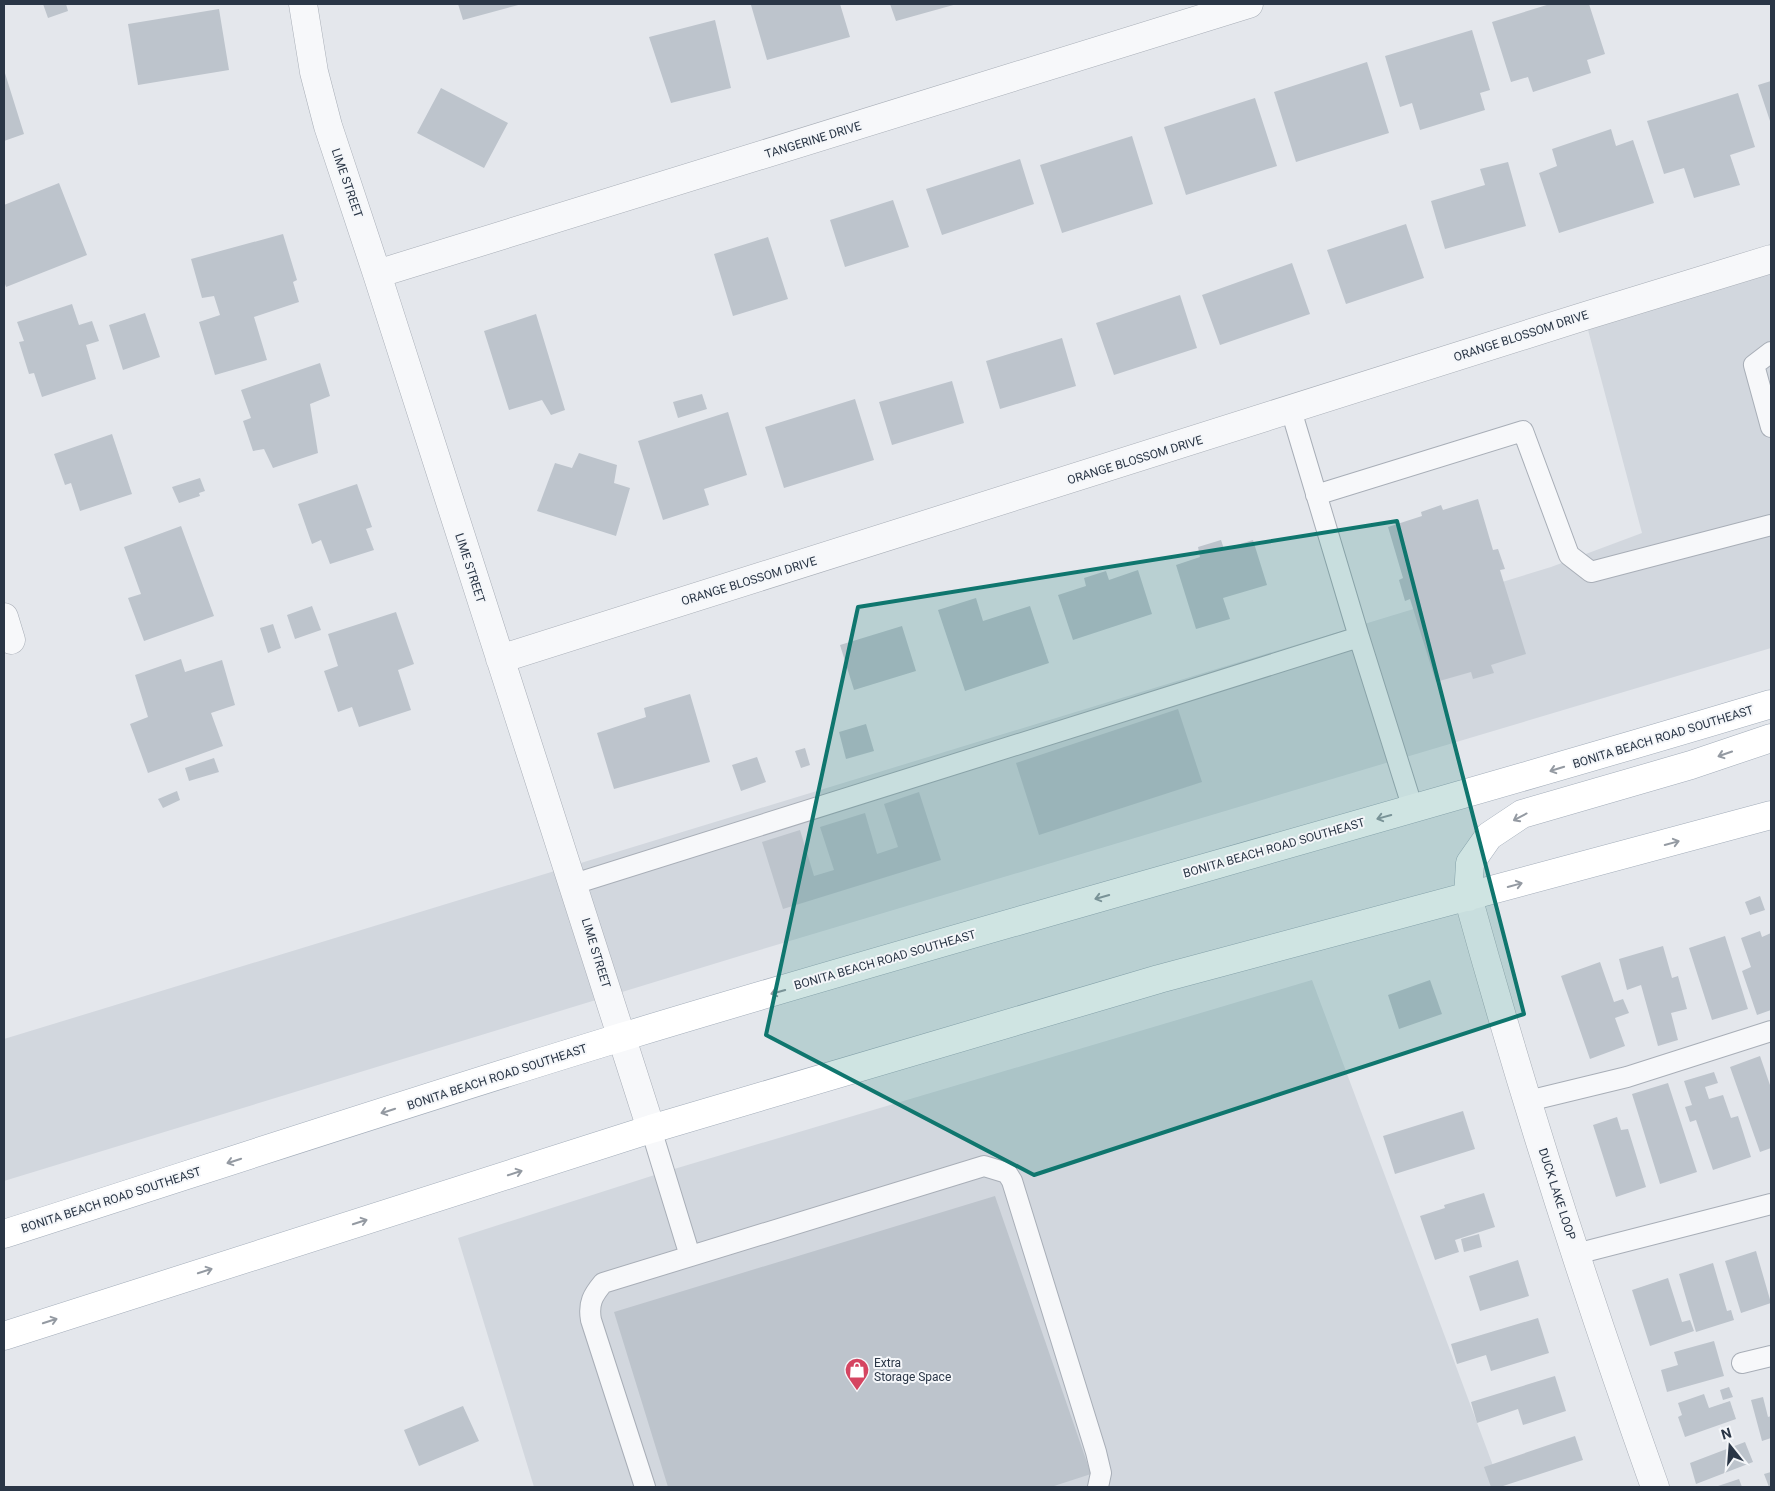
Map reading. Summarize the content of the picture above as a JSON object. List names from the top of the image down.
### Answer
{
  "streets": {
    "main road": ["BONITA BEACH ROAD SOUTHEAST"],
    "street": [
      "TANGERINE DRIVE",
      "LIME STREET",
      "ORANGE BLOSSOM DRIVE",
      "DUCK LAKE LOOP"
    ]
  },
  "crossings": [
    ["TANGERINE DRIVE", "LIME STREET"],
    ["LIME STREET", "ORANGE BLOSSOM DRIVE"],
    ["LIME STREET", "BONITA BEACH ROAD SOUTHEAST"]
  ],
  "places": {
    "shop": ["Extra Storage Space"]
  },
  "north": "top"
}
